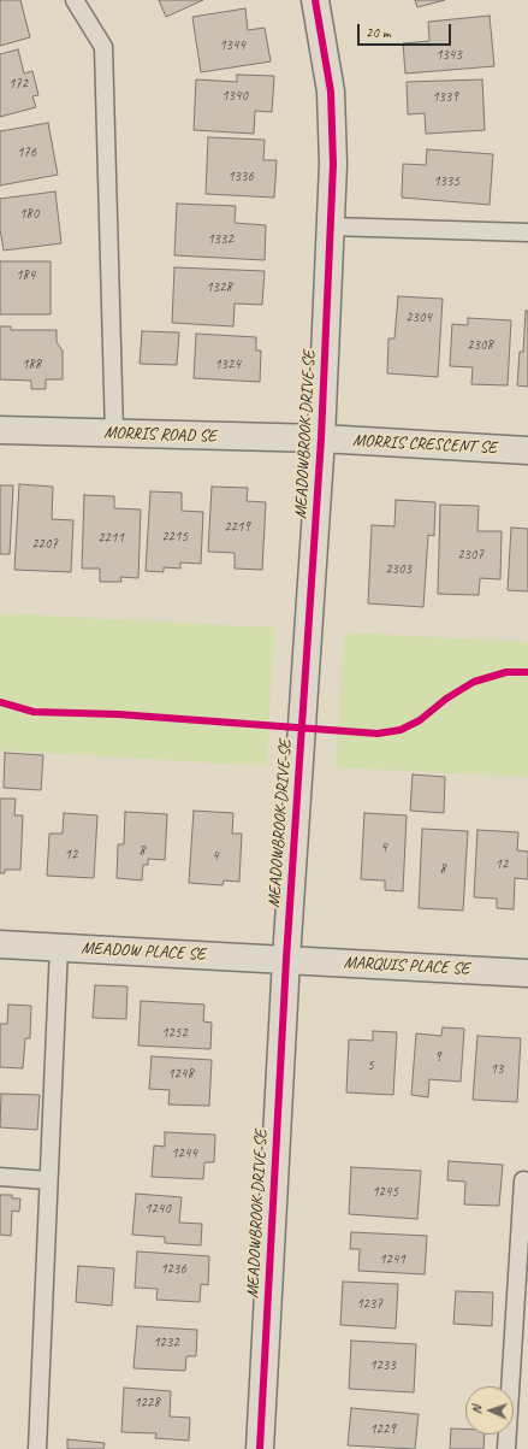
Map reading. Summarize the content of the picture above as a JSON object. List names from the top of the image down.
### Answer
{
  "streets": {
    "street": [
      "MORRIS ROAD SE",
      "MEADOWBROOK DRIVE SE",
      "MORRIS CRESCENT SE",
      "MEADOW PLACE SE",
      "MARQUIS PLACE SE"
    ]
  },
  "crossings": [
    ["MORRIS ROAD SE", "MEADOWBROOK DRIVE SE"],
    ["MORRIS ROAD SE", "MORRIS CRESCENT SE"],
    ["MEADOWBROOK DRIVE SE", "MORRIS CRESCENT SE"],
    ["MEADOWBROOK DRIVE SE", "MEADOW PLACE SE"],
    ["MEADOWBROOK DRIVE SE", "MARQUIS PLACE SE"],
    ["MEADOW PLACE SE", "MARQUIS PLACE SE"]
  ],
  "house_numbers": [
    "1344",
    "1343",
    "172",
    "1340",
    "1339",
    "176",
    "1336",
    "1335",
    "180",
    "1332",
    "184",
    "1328",
    "2304",
    "2308",
    "188",
    "1324",
    "2219",
    "2215",
    "2211",
    "2207",
    "2307",
    "2303",
    "4",
    "8",
    "12",
    "4",
    "12",
    "8",
    "1252",
    "9",
    "5",
    "13",
    "1248",
    "1244",
    "1245",
    "1240",
    "1241",
    "1236",
    "1237",
    "1232",
    "1233",
    "1228",
    "1229"
  ],
  "scale_bar": "20 m",
  "north": "left"
}
